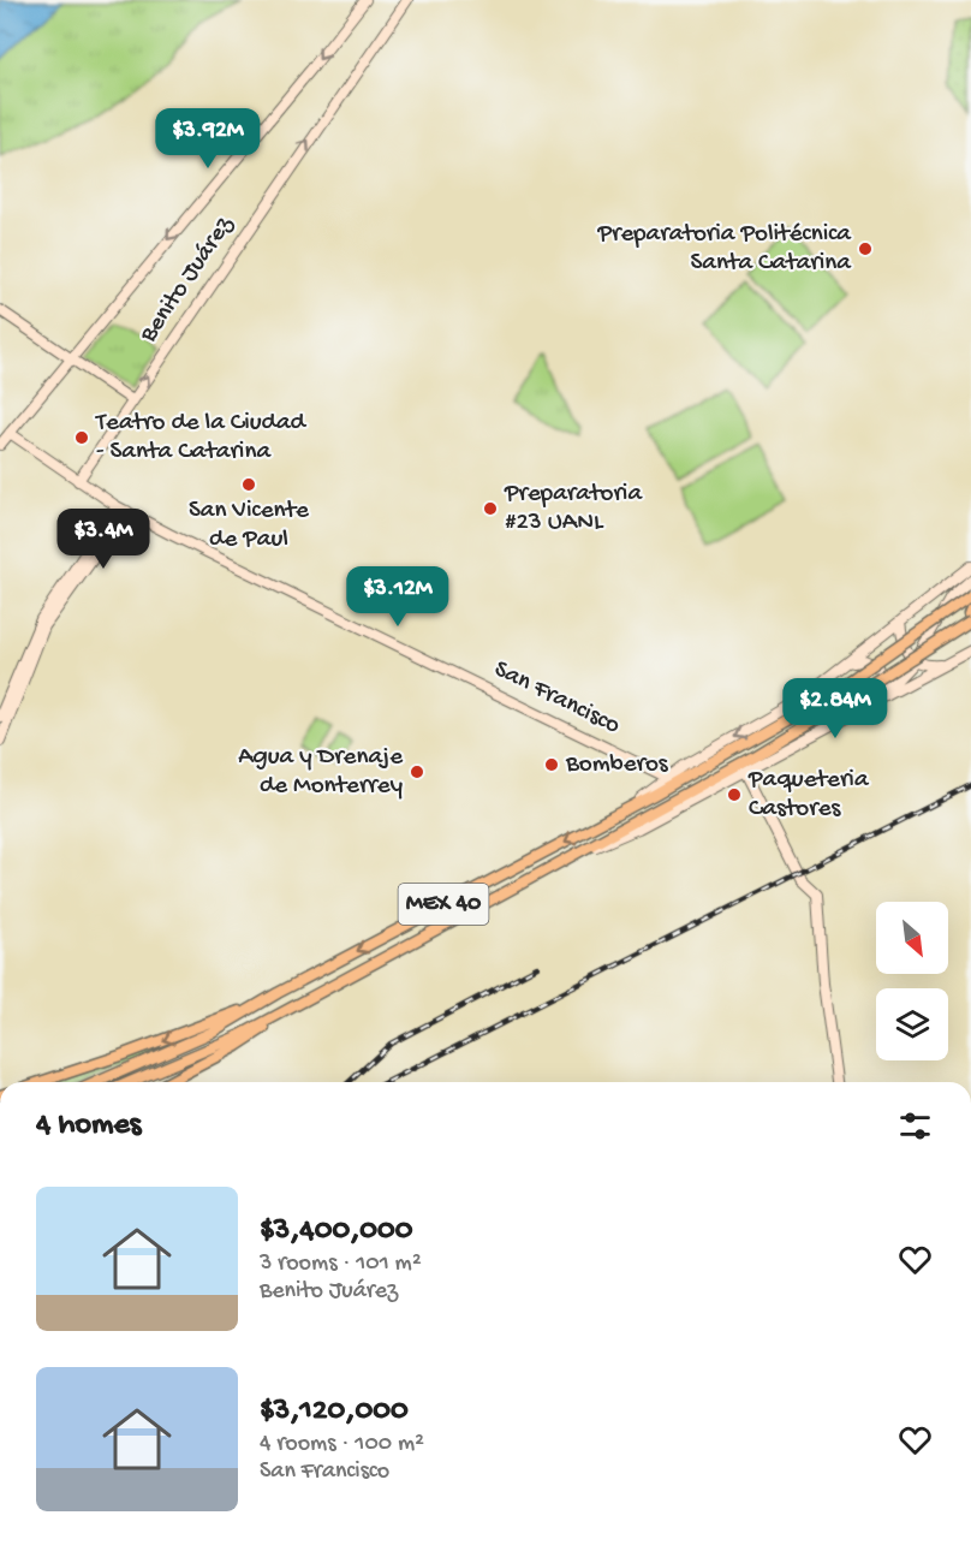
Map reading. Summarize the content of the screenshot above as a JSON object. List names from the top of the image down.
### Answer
{
  "streets": {
    "main road": ["MEX 40"],
    "street": ["Benito Juárez", "San Francisco"]
  },
  "crossings": [
    ["Benito Juárez", "San Francisco"]
  ],
  "places": [
    "Preparatoria Politécnica Santa Catarina",
    "Teatro de la Ciudad - Santa Catarina",
    "San Vicente de Paul",
    "Preparatoria #23 UANL",
    "Bomberos",
    "Agua y Drenaje de Monterrey",
    "Paqueteria Castores"
  ],
  "north": "bottom right",
  "page": {
    "price": [
      "$3.92M",
      "$3.4M",
      "$3.12M",
      "$2.84M"
    ],
    "heading": "4 homes",
    "list": [
      {
        "name": "$3,400,000",
        "note": "3 rooms · 101 m² · Benito Juárez"
      },
      {
        "name": "$3,120,000",
        "note": "4 rooms · 100 m² · San Francisco"
      }
    ]
  }
}
